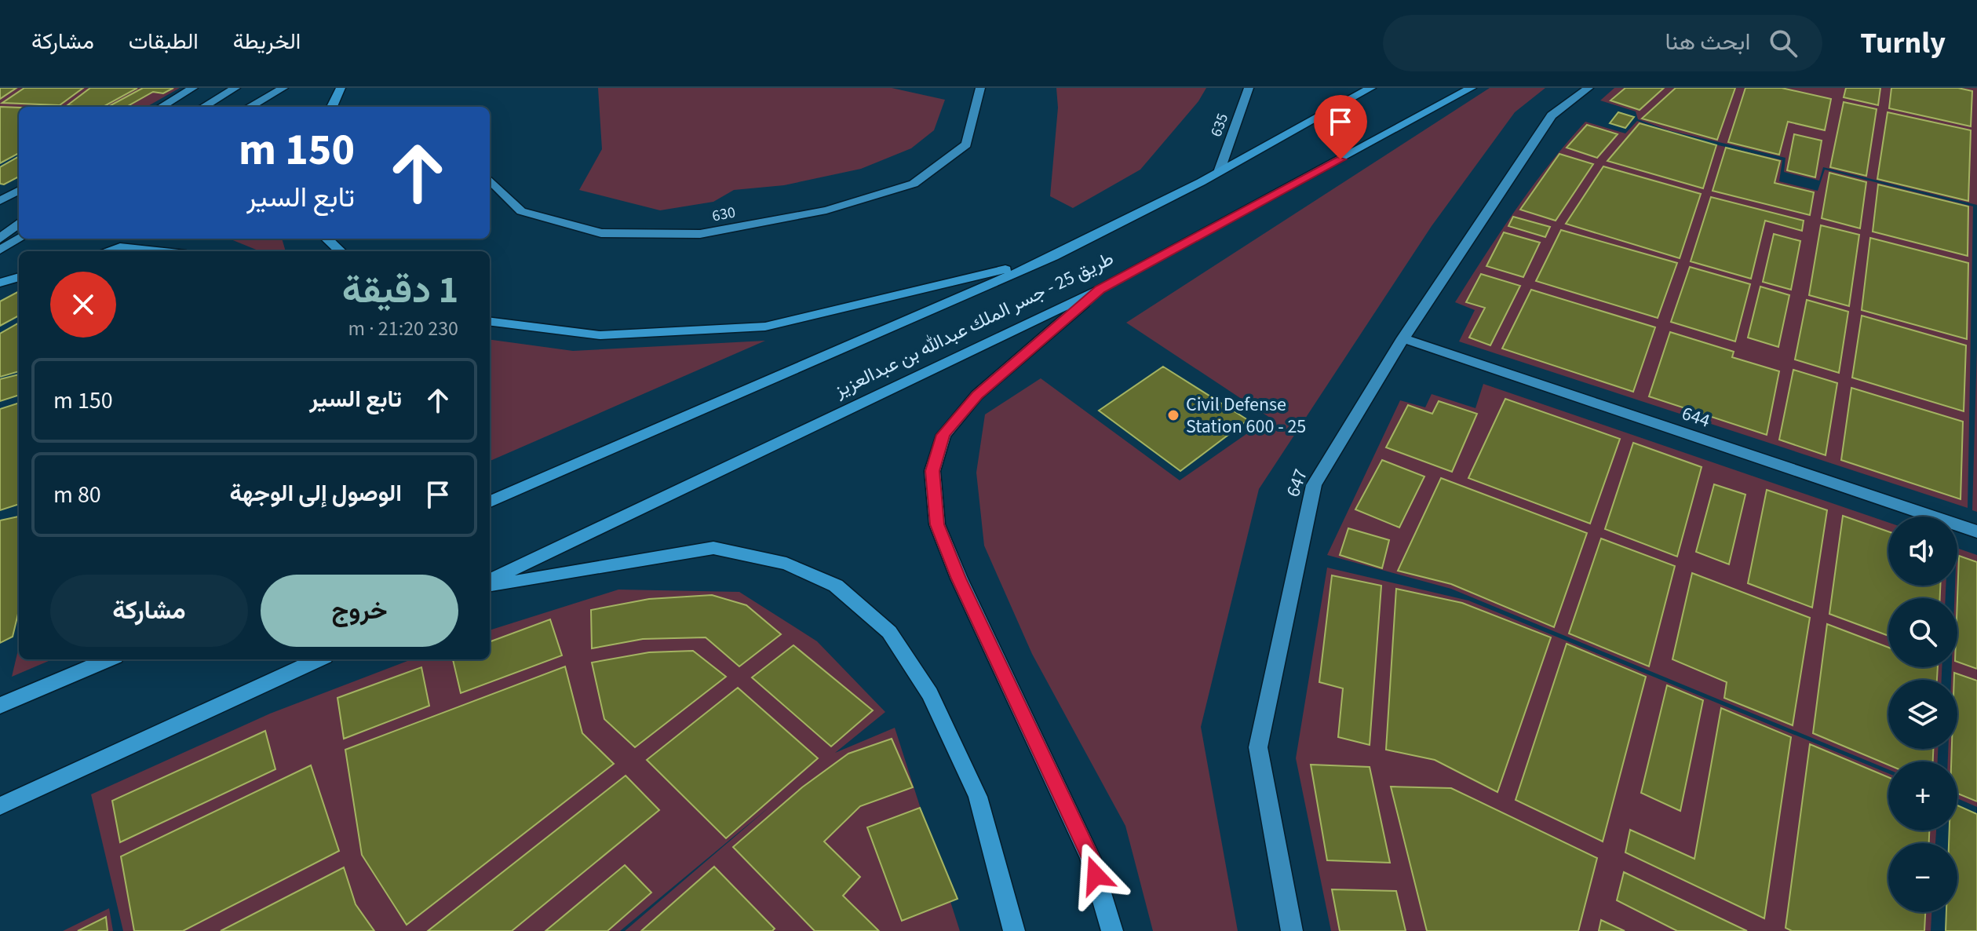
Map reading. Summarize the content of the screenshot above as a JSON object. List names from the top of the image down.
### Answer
{
  "streets": {
    "main road": ["طريق 25 - جسر الملك عبدالله بن عبدالعزيز"],
    "street": [
      "635",
      "630",
      "644",
      "647"
    ]
  },
  "crossings": [
    ["635", "طريق 25 - جسر الملك عبدالله بن عبدالعزيز"],
    ["644", "647"]
  ],
  "places": ["Civil Defense Station 600 - 25"],
  "page": {
    "header": "Turnly",
    "search": "ابحث هنا",
    "nav": ["الخريطة", "الطبقات", "مشاركة"],
    "turn": ["150 m", "تابع السير"],
    "heading": ["1 دقيقة", "230 m · 21:20"],
    "list": [
      {
        "name": "تابع السير",
        "value": "150 m"
      },
      {
        "name": "الوصول إلى الوجهة",
        "value": "80 m"
      }
    ],
    "map_buttons": ["+", "−"],
    "buttons": ["خروج", "مشاركة"]
  }
}
